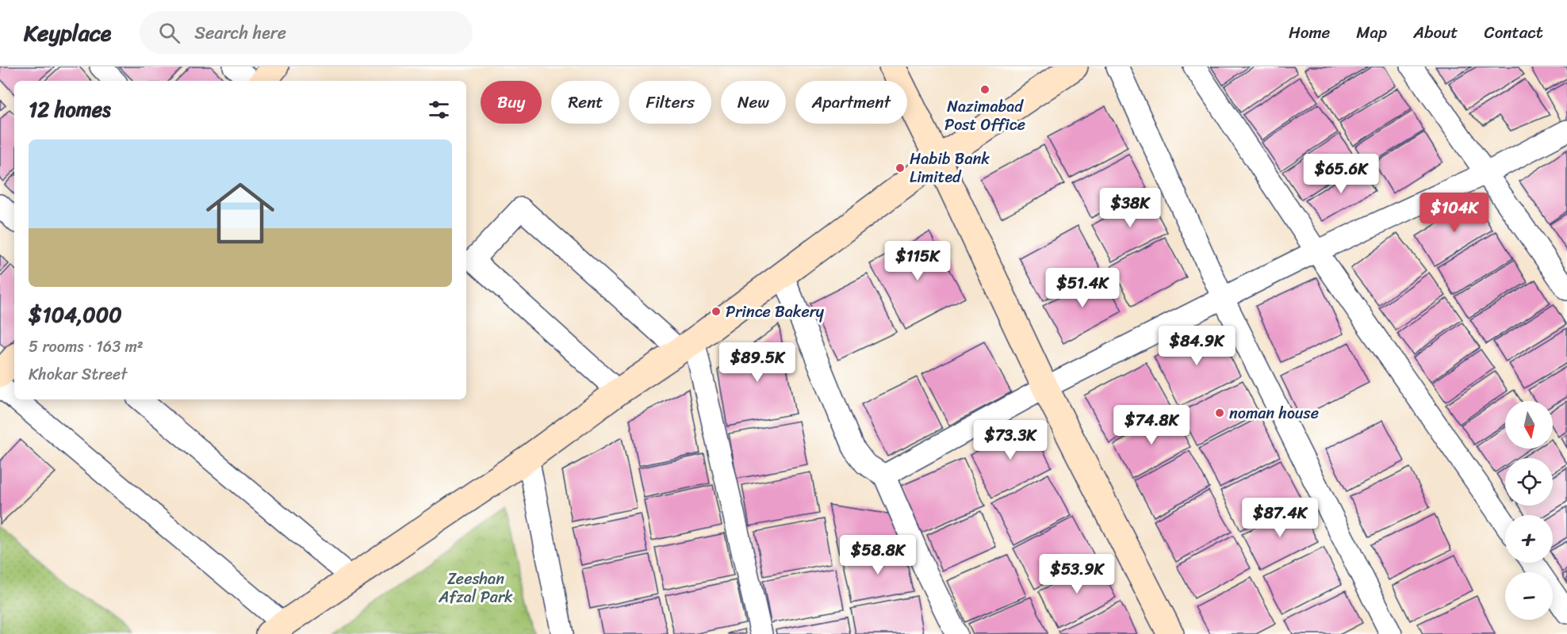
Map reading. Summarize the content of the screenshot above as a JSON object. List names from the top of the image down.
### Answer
{
  "parks": ["Zeeshan Afzal Park"],
  "places": [
    "Nazimabad Post Office",
    "Habib Bank Limited",
    "Prince Bakery",
    "noman house"
  ],
  "north": "bottom",
  "page": {
    "header": "Keyplace",
    "search": "Search here",
    "nav": [
      "Home",
      "Map",
      "About",
      "Contact"
    ],
    "chip": [
      "Buy",
      "Rent",
      "Filters",
      "New",
      "Apartment"
    ],
    "heading": "12 homes",
    "list": [
      {
        "name": "$104,000",
        "note": "5 rooms · 163 m² · Khokar Street"
      }
    ],
    "price": [
      "$65.6K",
      "$38K",
      "$104K",
      "$115K",
      "$51.4K",
      "$84.9K",
      "$89.5K",
      "$74.8K",
      "$73.3K",
      "$87.4K",
      "$58.8K",
      "$53.9K"
    ],
    "map_buttons": ["+", "−"]
  }
}
